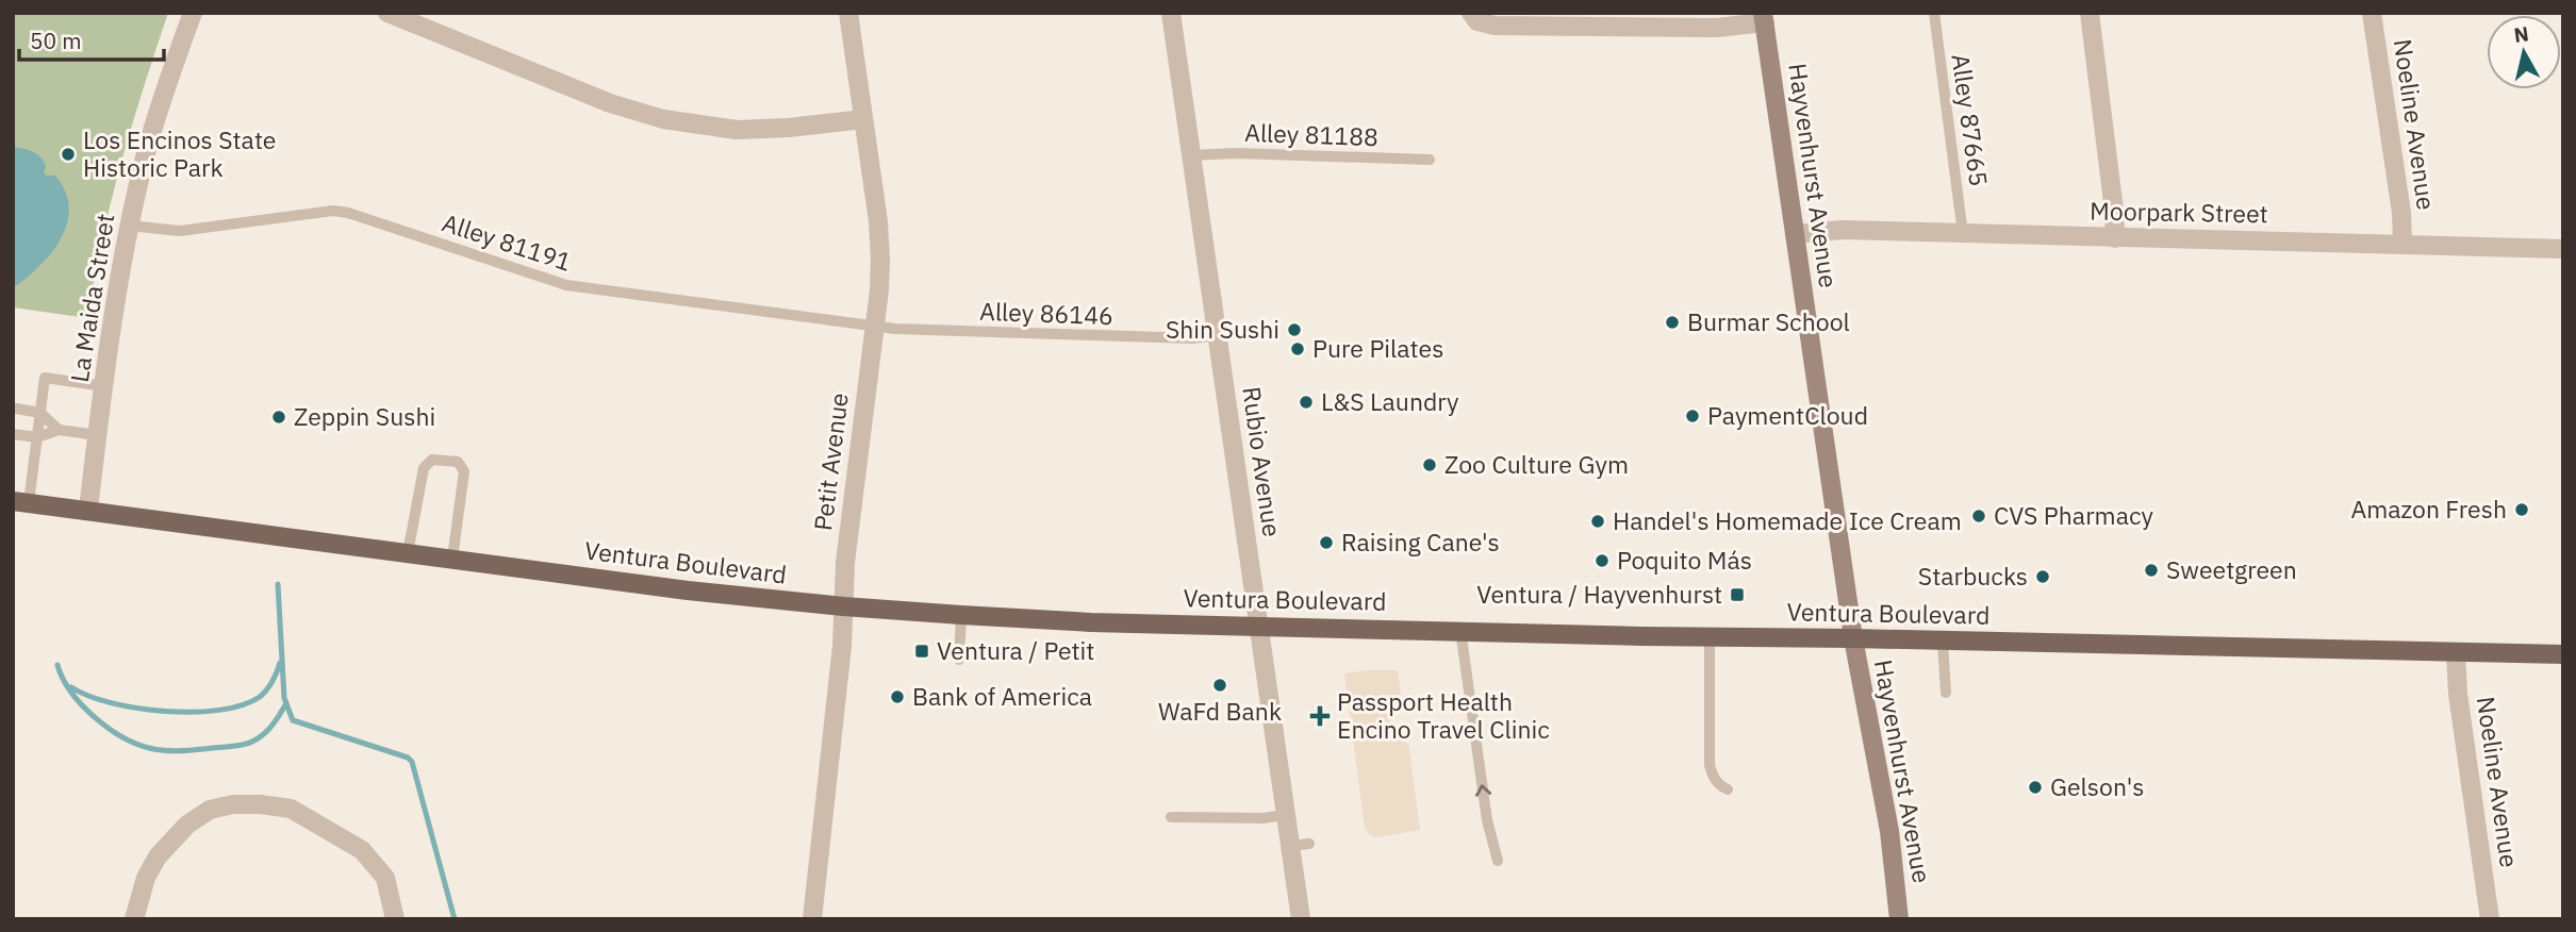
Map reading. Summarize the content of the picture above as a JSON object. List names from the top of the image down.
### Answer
{
  "streets": {
    "main road": ["Hayvenhurst Avenue", "Ventura Boulevard"],
    "street": [
      "Noeline Avenue",
      "Moorpark Street",
      "La Maida Street",
      "Petit Avenue",
      "Rubio Avenue"
    ],
    "lane": [
      "Alley 87665",
      "Alley 81188",
      "Alley 81191",
      "Alley 86146"
    ]
  },
  "crossings": [
    ["Alley 87665", "Moorpark Street"],
    ["Noeline Avenue", "Moorpark Street"],
    ["Noeline Avenue", "Ventura Boulevard"],
    ["Alley 81188", "Rubio Avenue"],
    ["Hayvenhurst Avenue", "Moorpark Street"],
    ["Hayvenhurst Avenue", "Ventura Boulevard"],
    ["Alley 81191", "La Maida Street"],
    ["Alley 81191", "Alley 86146"],
    ["Alley 81191", "Petit Avenue"],
    ["La Maida Street", "Ventura Boulevard"],
    ["Alley 86146", "Petit Avenue"],
    ["Alley 86146", "Rubio Avenue"],
    ["Petit Avenue", "Ventura Boulevard"],
    ["Rubio Avenue", "Ventura Boulevard"]
  ],
  "places": {
    "other": [
      "Los Encinos State Historic Park",
      "Burmar School",
      "Shin Sushi",
      "Pure Pilates",
      "L&S Laundry",
      "PaymentCloud",
      "Zeppin Sushi",
      "Zoo Culture Gym",
      "Amazon Fresh",
      "CVS Pharmacy",
      "Handel's Homemade Ice Cream",
      "Raising Cane's",
      "Poquito Más",
      "Sweetgreen",
      "Starbucks",
      "WaFd Bank",
      "Bank of America",
      "Gelson's"
    ],
    "transit": ["Ventura / Hayvenhurst", "Ventura / Petit"],
    "health": ["Passport Health Encino Travel Clinic"]
  },
  "scale_bar": "50 m",
  "north": "top"
}
